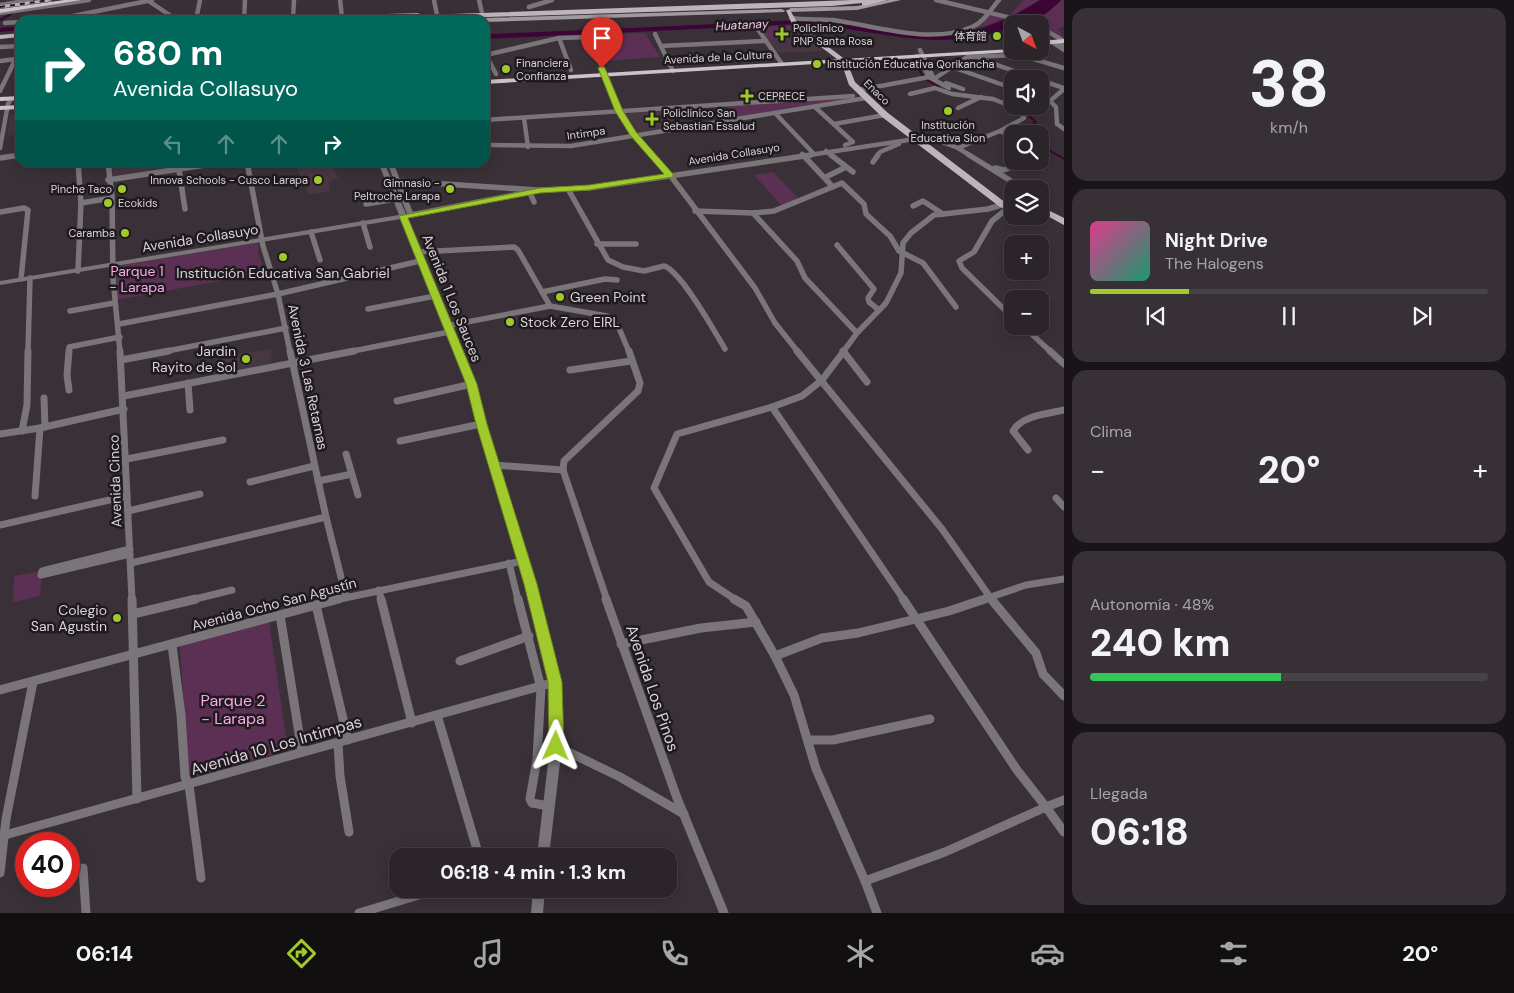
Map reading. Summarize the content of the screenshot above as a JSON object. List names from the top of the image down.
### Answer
{
  "streets": {
    "highway": ["Avenida de la Cultura"],
    "main road": ["Enaco"],
    "street": [
      "Intimpa",
      "Avenida Collasuyo",
      "Avenida 1 Los Sauces",
      "Avenida 3 Las Retamas",
      "Avenida Cinco",
      "Avenida Ocho San Agustín",
      "Avenida Los Pinos",
      "Avenida 10 Los Intimpas"
    ]
  },
  "crossings": [
    ["Avenida de la Cultura", "Enaco"],
    ["Enaco", "Intimpa"],
    ["Enaco", "Avenida Collasuyo"],
    ["Avenida Collasuyo", "Avenida 1 Los Sauces"],
    ["Avenida Collasuyo", "Avenida 3 Las Retamas"],
    ["Avenida Collasuyo", "Avenida Cinco"],
    ["Avenida 1 Los Sauces", "Avenida Ocho San Agustín"],
    ["Avenida 1 Los Sauces", "Avenida 10 Los Intimpas"],
    ["Avenida 3 Las Retamas", "Avenida Ocho San Agustín"],
    ["Avenida Cinco", "Avenida Ocho San Agustín"],
    ["Avenida Cinco", "Avenida 10 Los Intimpas"]
  ],
  "water": ["Huatanay"],
  "parks": ["Parque 1 - Larapa", "Parque 2 - Larapa"],
  "places": {
    "health": ["Policlinico PNP Santa Rosa", "CEPRECE", "Policlinico San Sebastian Essalud"],
    "other": [
      "体育館",
      "Institución Educativa Qorikancha",
      "Financiera Confianza",
      "Institución Educativa Sion",
      "Innova Schools - Cusco Larapa",
      "Pinche Taco",
      "Gimnasio - Peltroche Larapa",
      "Ecokids",
      "Caramba",
      "Institución Educativa San Gabriel",
      "Green Point",
      "Stock Zero EIRL",
      "Jardin Rayito de Sol",
      "Colegio San Agustin"
    ]
  },
  "north": "bottom right",
  "page": {
    "tile": [
      ["38", "km/h"],
      "Clima",
      ["Autonomía · 48%", "240 km"],
      ["Llegada", "06:18"]
    ],
    "map_buttons": ["+", "−"],
    "turn": ["680 m", "Avenida Collasuyo"],
    "song": ["Night Drive", "The Halogens"],
    "heat": ["−", "20°", "+"],
    "limit": "40",
    "trip": "06:18 · 4 min · 1.3 km",
    "tabs": ["06:14", "20°"]
  }
}
